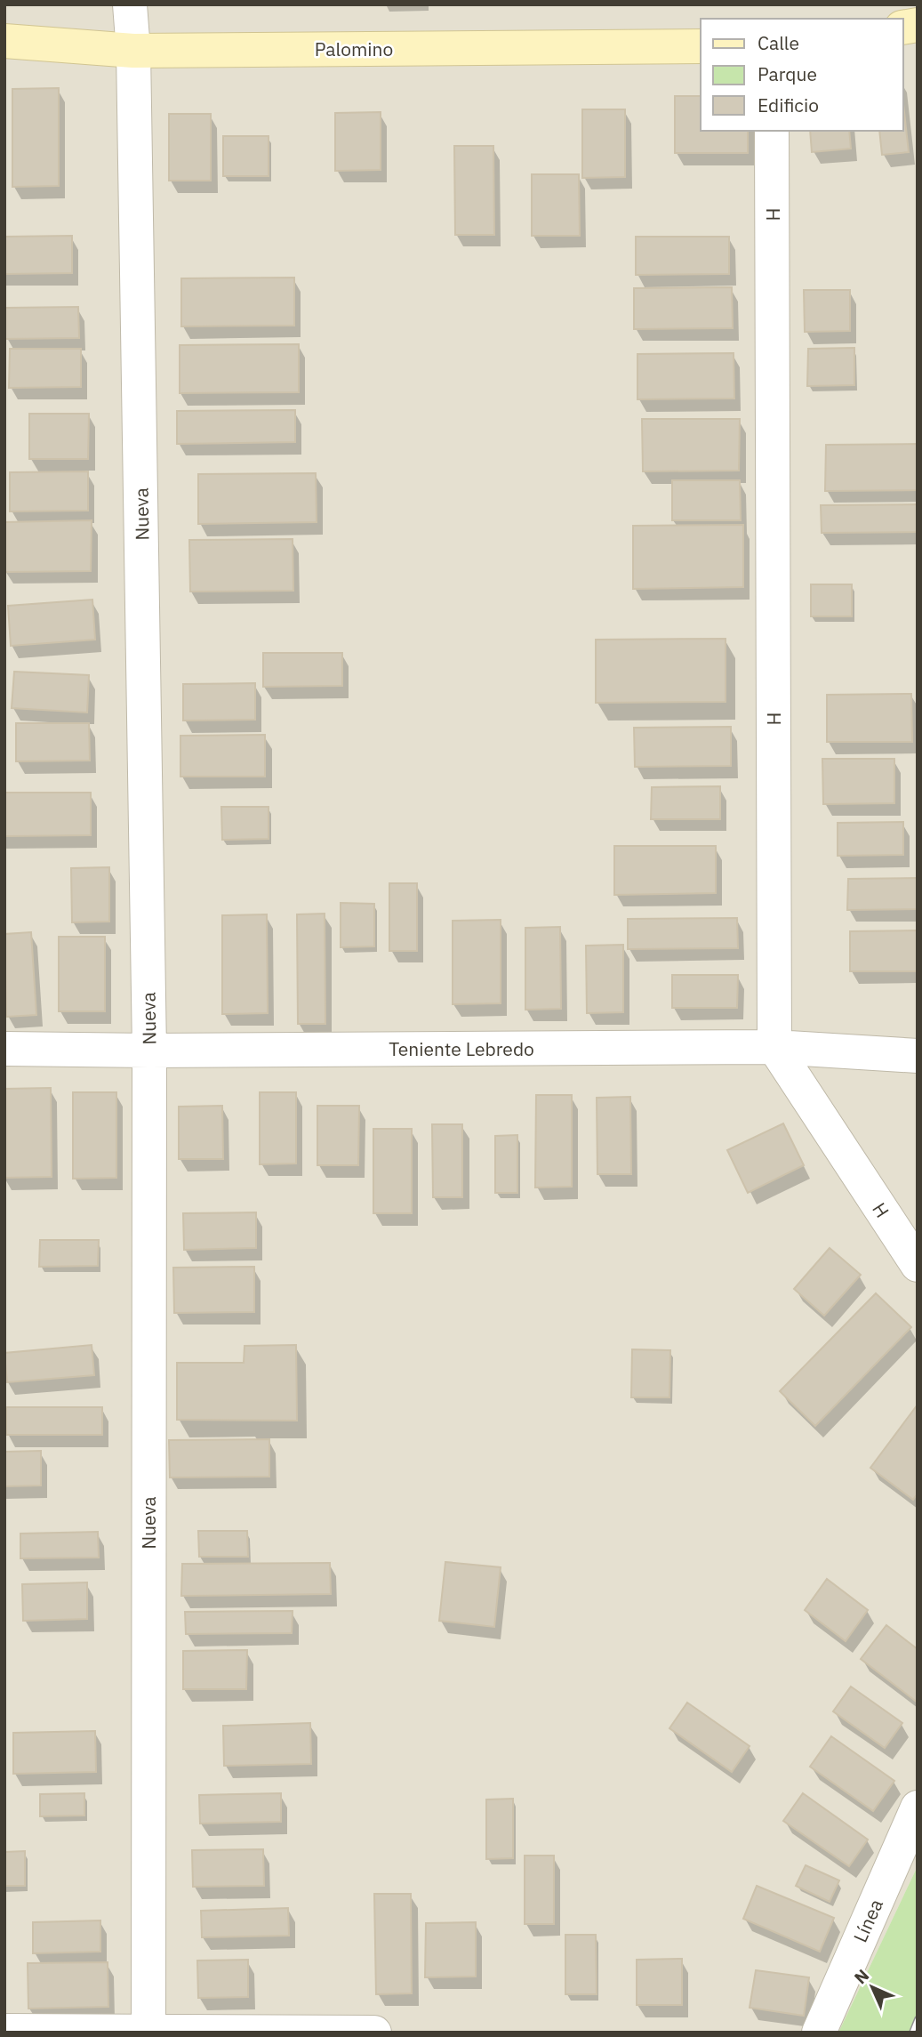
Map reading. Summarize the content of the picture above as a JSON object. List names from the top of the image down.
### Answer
{
  "streets": {
    "street": [
      "Palomino",
      "H",
      "Nueva",
      "Teniente Lebredo",
      "Línea"
    ]
  },
  "crossings": [
    ["Palomino", "Nueva"],
    ["H", "Teniente Lebredo"],
    ["Nueva", "Teniente Lebredo"]
  ],
  "legend": ["Calle", "Parque", "Edificio"],
  "north": "top left"
}
